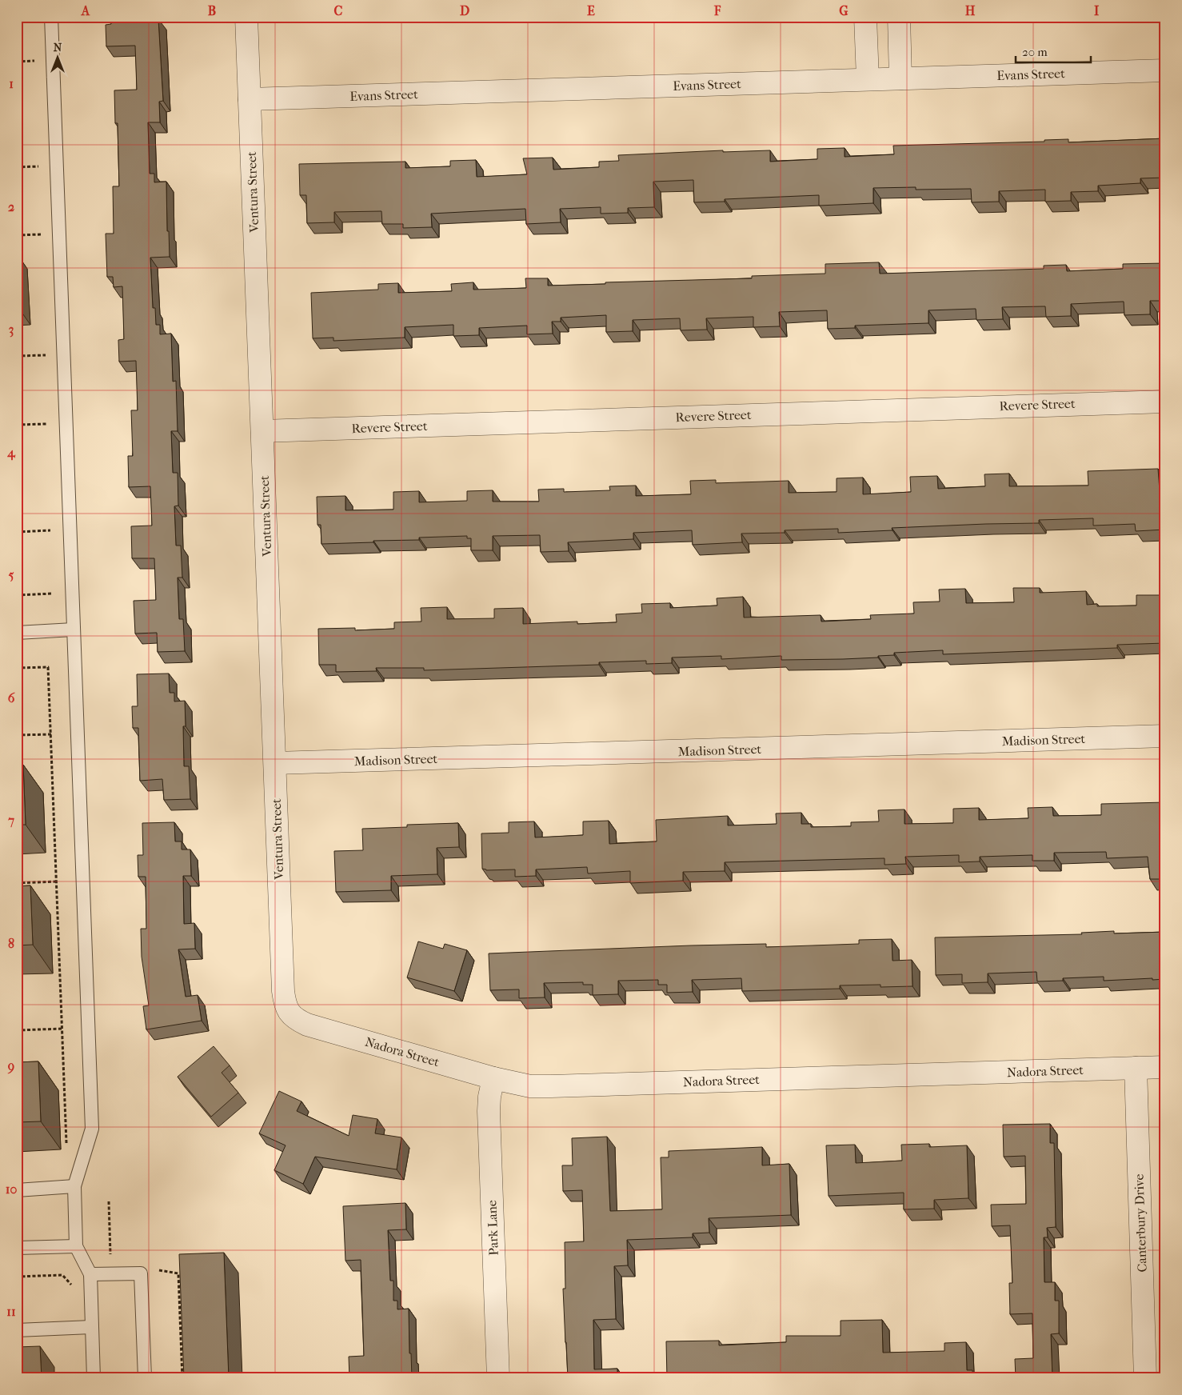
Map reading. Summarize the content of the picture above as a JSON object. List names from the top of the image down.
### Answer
{
  "streets": {
    "street": [
      "Evans Street",
      "Ventura Street",
      "Revere Street",
      "Madison Street",
      "Nadora Street",
      "Canterbury Drive",
      "Park Lane"
    ]
  },
  "crossings": [
    ["Evans Street", "Ventura Street"],
    ["Ventura Street", "Revere Street"],
    ["Ventura Street", "Madison Street"],
    ["Ventura Street", "Nadora Street"],
    ["Nadora Street", "Canterbury Drive"],
    ["Nadora Street", "Park Lane"]
  ],
  "scale_bar": "20 m",
  "north": "top",
  "grid": {
    "columns": [
      "A",
      "B",
      "C",
      "D",
      "E",
      "F",
      "G",
      "H",
      "I"
    ],
    "rows": [
      "1",
      "2",
      "3",
      "4",
      "5",
      "6",
      "7",
      "8",
      "9",
      "10",
      "11"
    ]
  }
}
